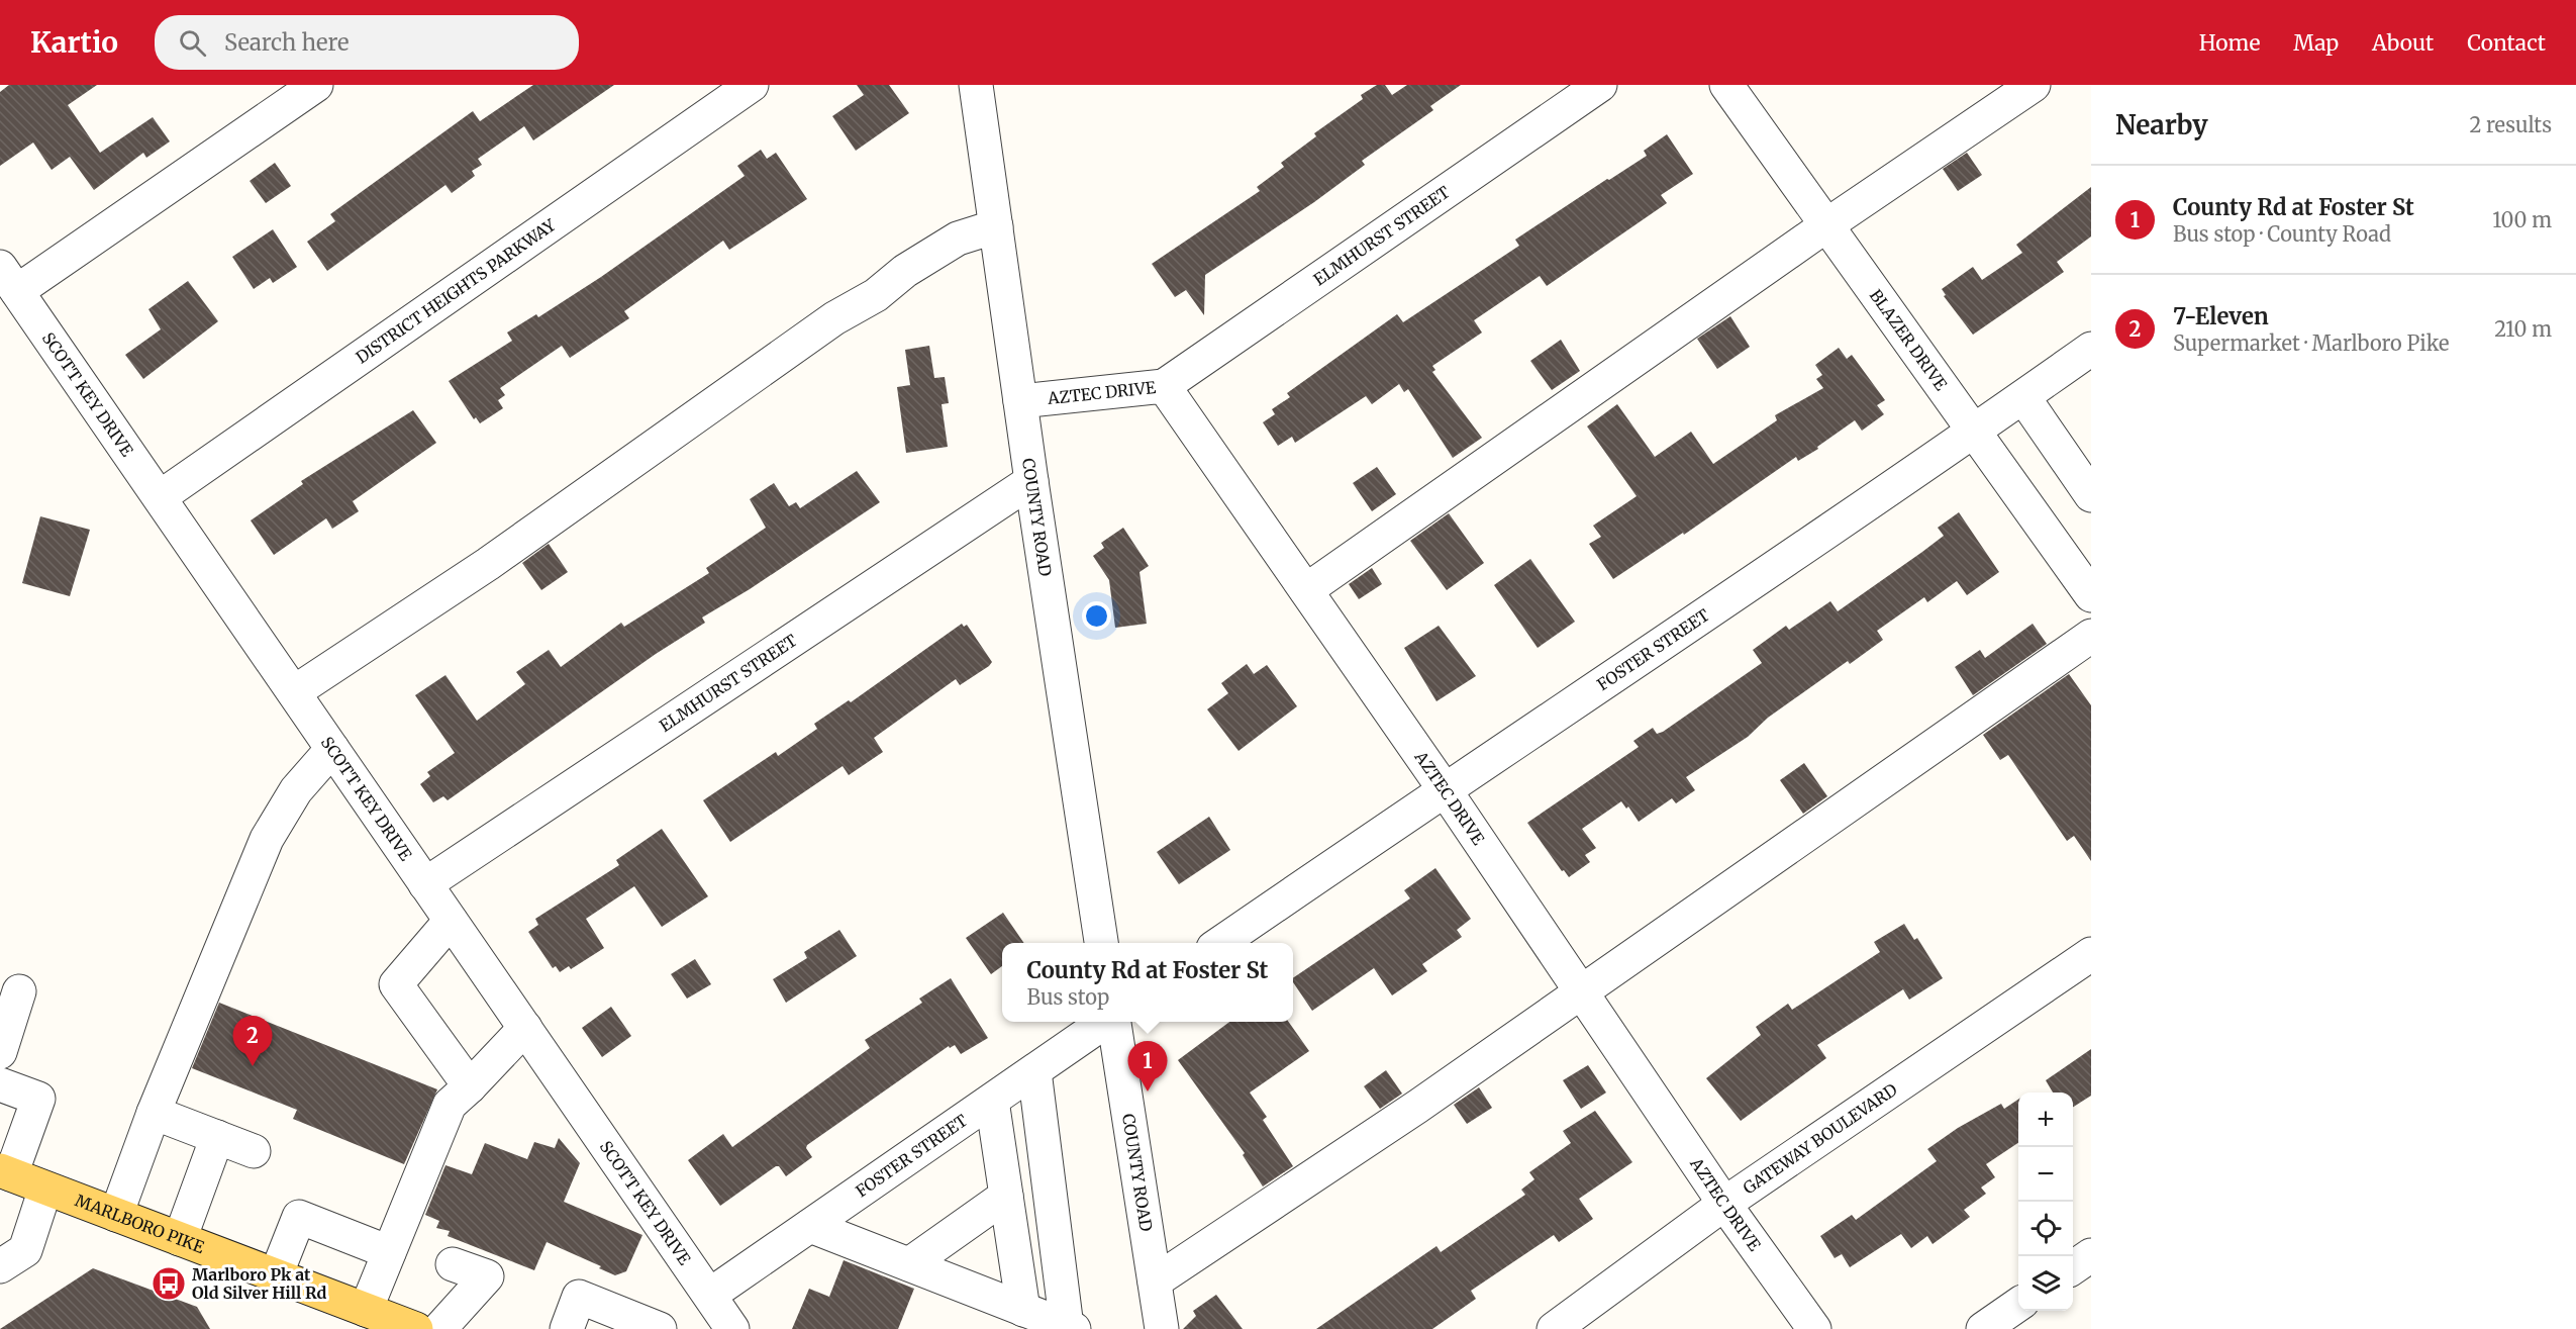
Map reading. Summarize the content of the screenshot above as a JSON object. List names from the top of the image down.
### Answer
{
  "streets": {
    "main road": ["MARLBORO PIKE"],
    "street": [
      "ELMHURST STREET",
      "DISTRICT HEIGHTS PARKWAY",
      "BLAZER DRIVE",
      "AZTEC DRIVE",
      "SCOTT KEY DRIVE",
      "COUNTY ROAD",
      "FOSTER STREET",
      "GATEWAY BOULEVARD"
    ]
  },
  "crossings": [
    ["ELMHURST STREET", "AZTEC DRIVE"],
    ["ELMHURST STREET", "SCOTT KEY DRIVE"],
    ["ELMHURST STREET", "COUNTY ROAD"],
    ["DISTRICT HEIGHTS PARKWAY", "SCOTT KEY DRIVE"],
    ["BLAZER DRIVE", "FOSTER STREET"],
    ["AZTEC DRIVE", "COUNTY ROAD"],
    ["AZTEC DRIVE", "FOSTER STREET"],
    ["AZTEC DRIVE", "GATEWAY BOULEVARD"],
    ["SCOTT KEY DRIVE", "FOSTER STREET"]
  ],
  "places": {
    "bus stop": ["Marlboro Pk at Old Silver Hill Rd"]
  },
  "page": {
    "header": "Kartio",
    "search": "Search here",
    "nav": [
      "Home",
      "Map",
      "About",
      "Contact"
    ],
    "heading": ["Nearby", "2 results"],
    "list": [
      {
        "mark": "1",
        "name": "County Rd at Foster St",
        "note": "Bus stop · County Road",
        "value": "100 m"
      },
      {
        "mark": "2",
        "name": "7-Eleven",
        "note": "Supermarket · Marlboro Pike",
        "value": "210 m"
      }
    ],
    "popup": ["County Rd at Foster St", "Bus stop"],
    "pins": ["2", "1"],
    "map_buttons": ["+", "−"]
  }
}
